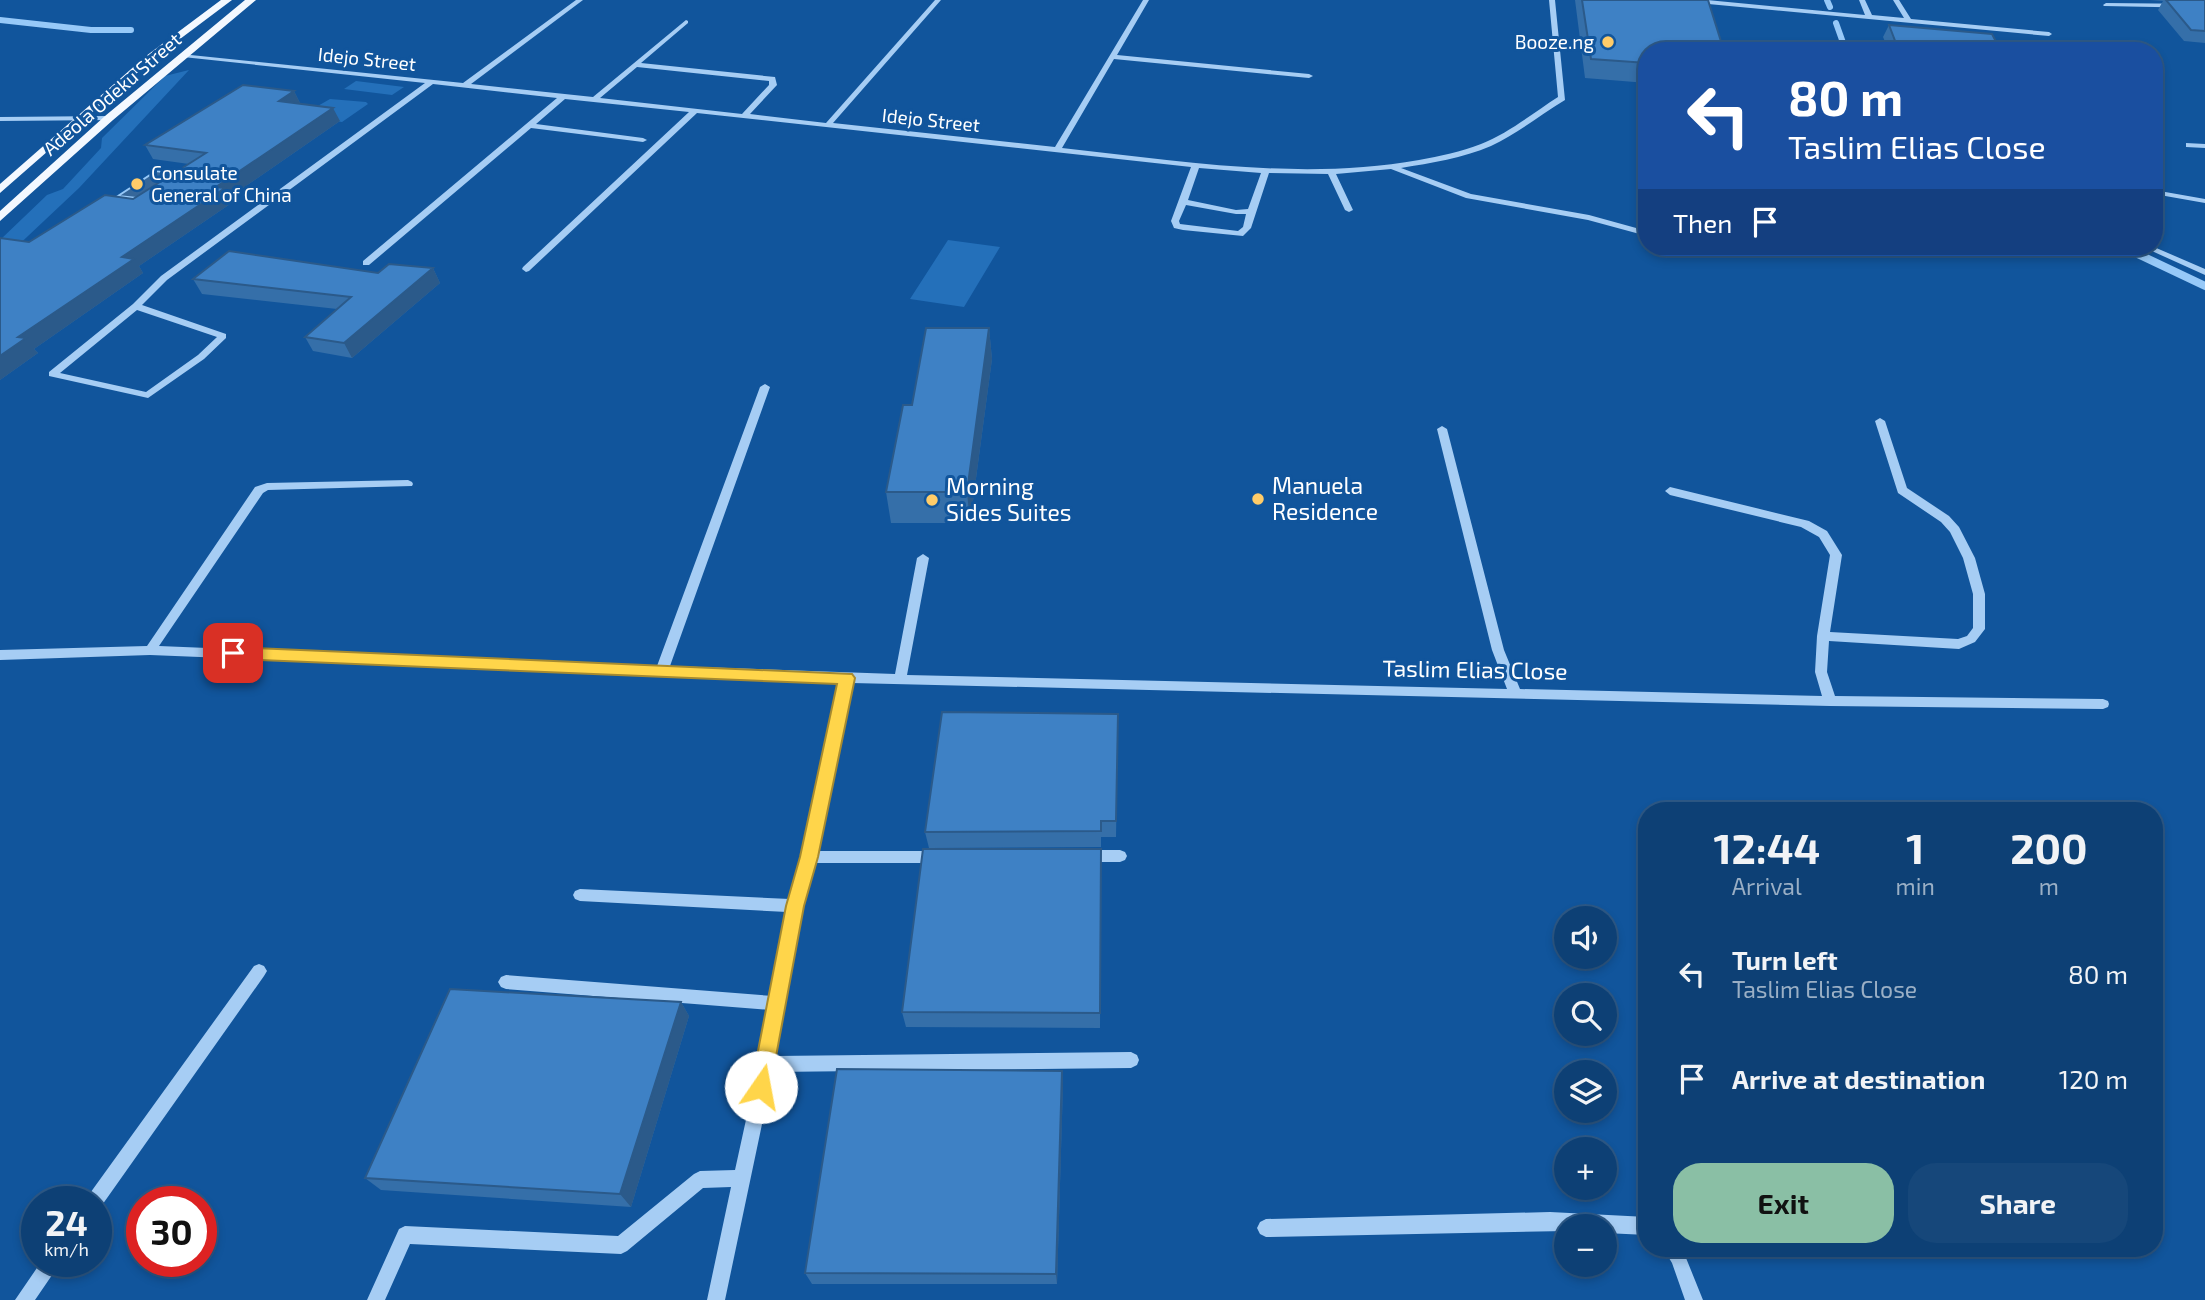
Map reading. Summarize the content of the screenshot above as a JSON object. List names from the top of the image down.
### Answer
{
  "streets": {
    "main road": ["Adeola Odeku Street"],
    "street": ["Idejo Street", "Taslim Elias Close"]
  },
  "crossings": [
    ["Idejo Street", "Adeola Odeku Street"]
  ],
  "places": [
    "Booze.ng",
    "Consulate General of China",
    "Manuela Residence",
    "Morning Sides Suites"
  ],
  "page": {
    "turn": ["80 m", "Taslim Elias Close"],
    "then": "Then",
    "eta": [
      "12:44",
      "Arrival",
      "1",
      "min",
      "200",
      "m"
    ],
    "map_buttons": ["+", "−"],
    "list": [
      {
        "name": "Turn left",
        "note": "Taslim Elias Close",
        "value": "80 m"
      },
      {
        "name": "Arrive at destination",
        "value": "120 m"
      }
    ],
    "buttons": ["Exit", "Share"],
    "speed": "24 km/h",
    "limit": "30"
  }
}
